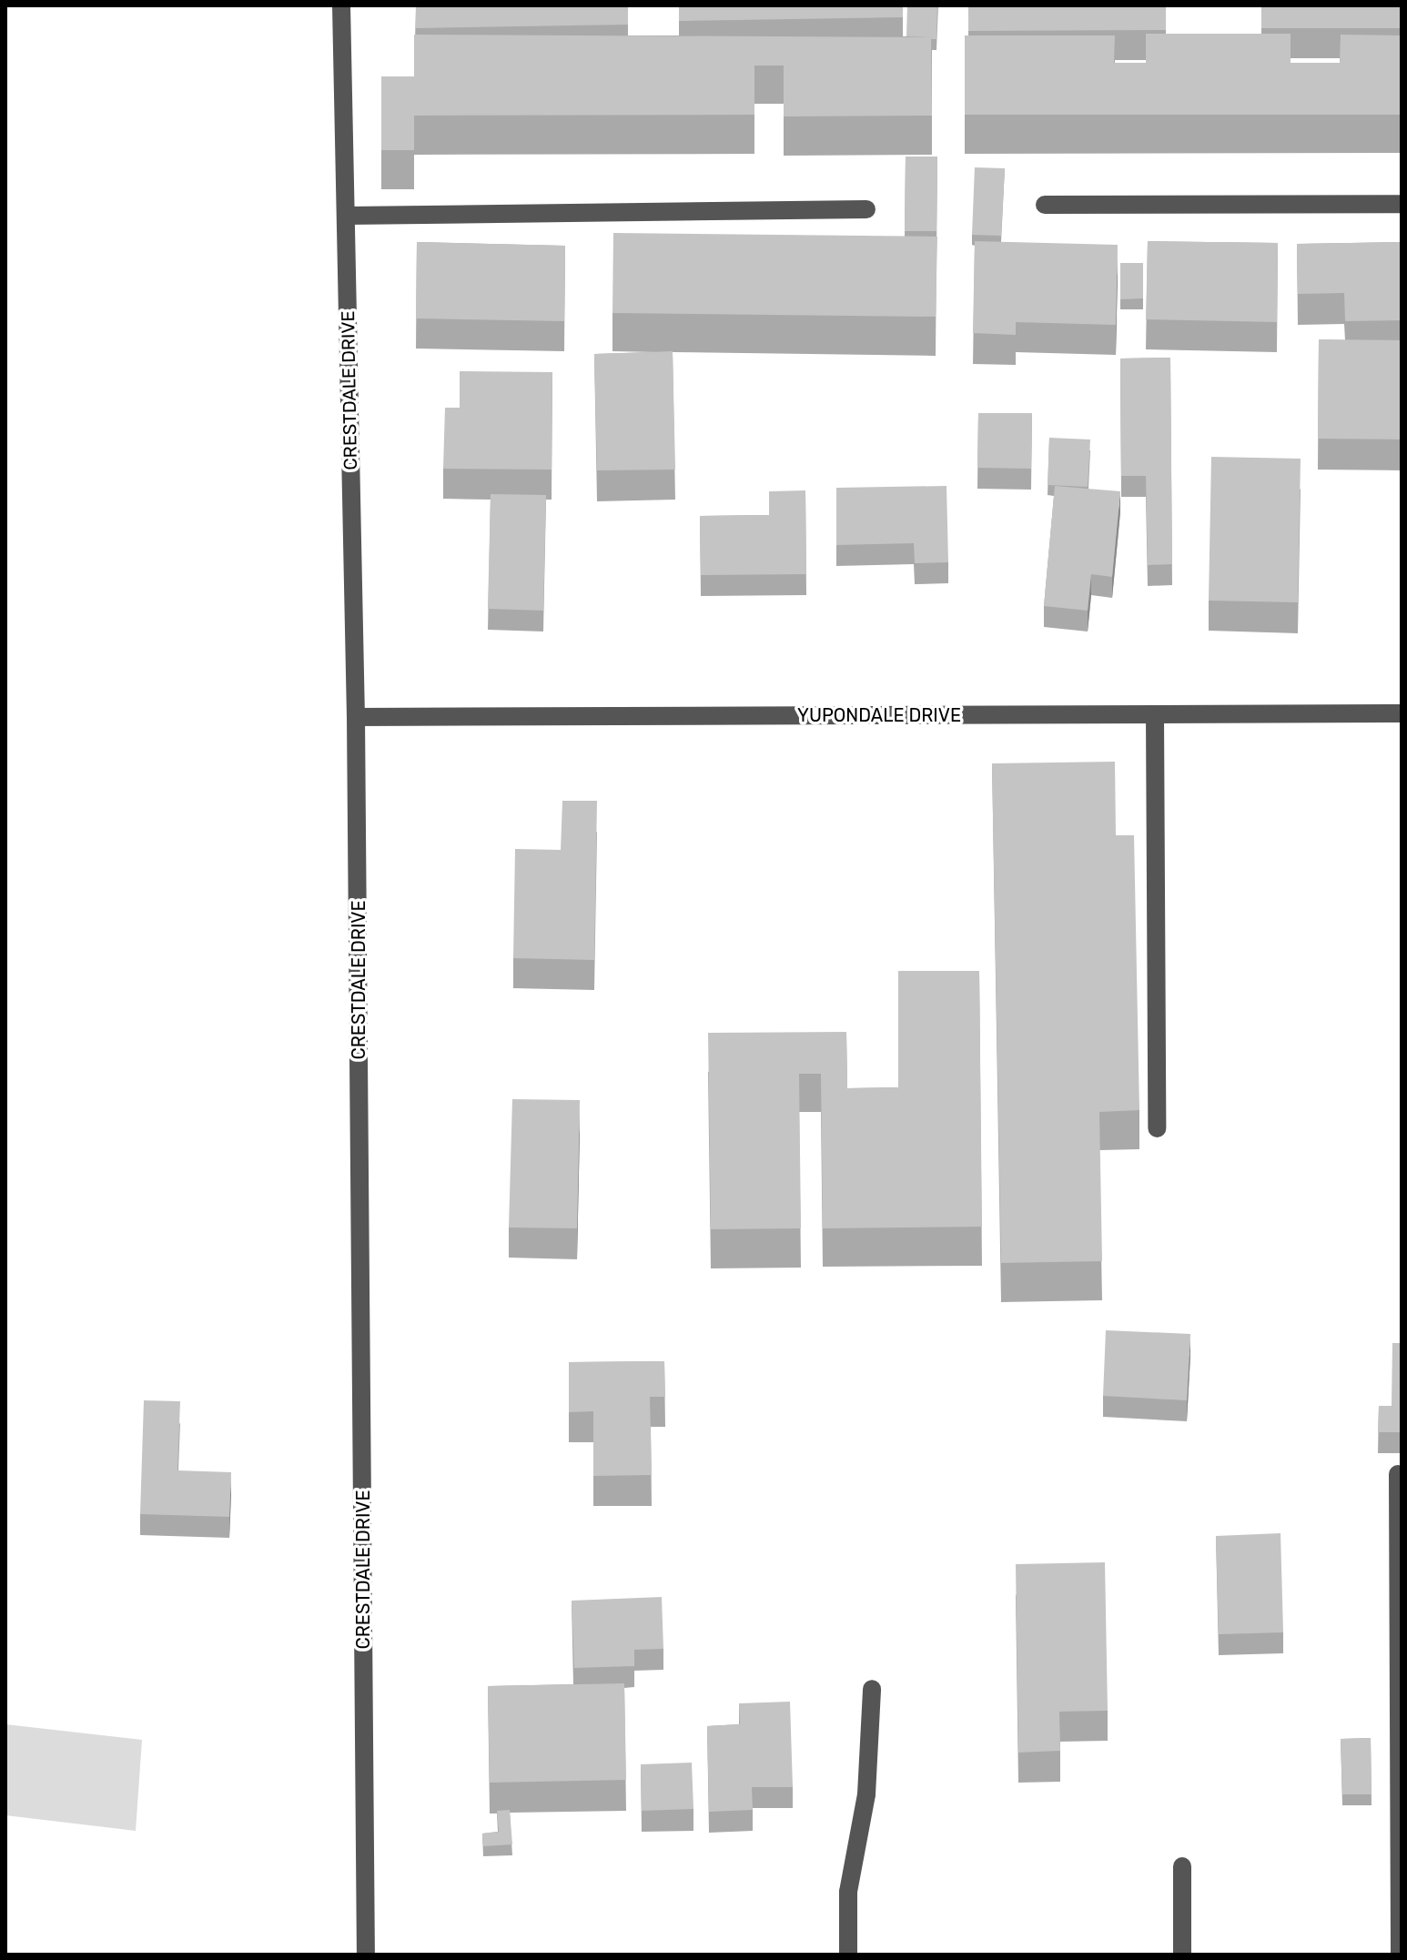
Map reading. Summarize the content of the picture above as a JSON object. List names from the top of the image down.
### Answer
{
  "streets": {
    "street": ["CRESTDALE DRIVE", "YUPONDALE DRIVE"]
  },
  "crossings": [
    ["CRESTDALE DRIVE", "YUPONDALE DRIVE"]
  ]
}
